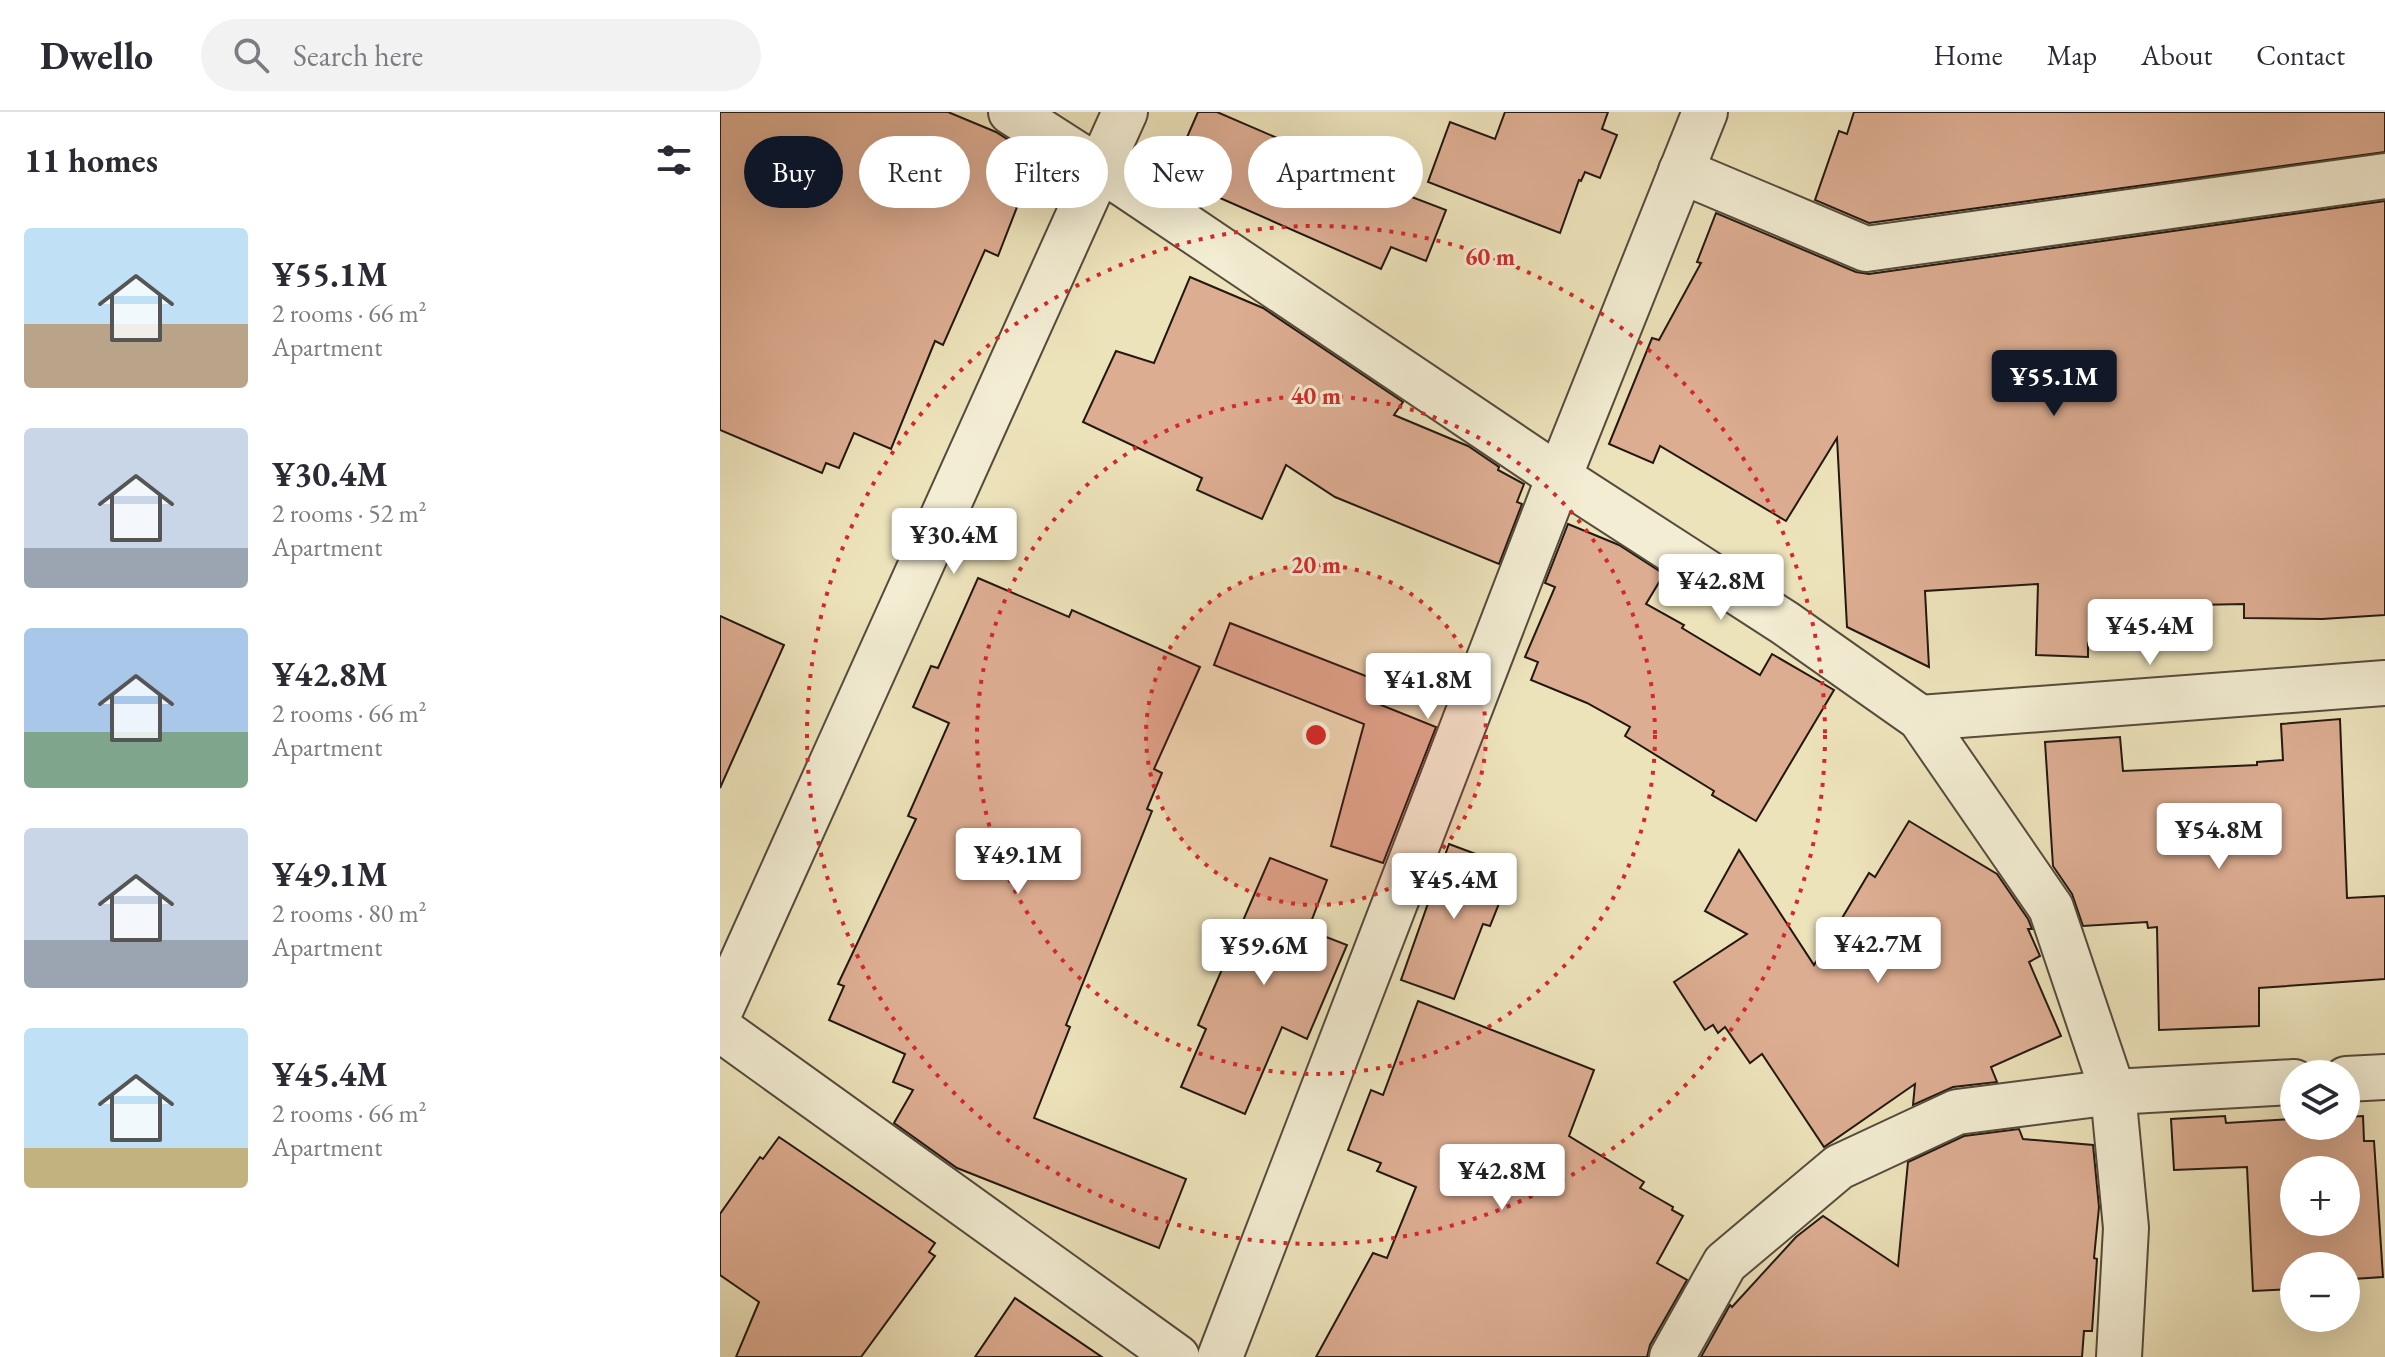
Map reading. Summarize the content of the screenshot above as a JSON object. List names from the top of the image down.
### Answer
{
  "page": {
    "header": "Dwello",
    "search": "Search here",
    "nav": [
      "Home",
      "Map",
      "About",
      "Contact"
    ],
    "heading": "11 homes",
    "chip": [
      "Buy",
      "Rent",
      "Filters",
      "New",
      "Apartment"
    ],
    "list": [
      {
        "name": "¥55.1M",
        "note": "2 rooms · 66 m² · Apartment"
      },
      {
        "name": "¥30.4M",
        "note": "2 rooms · 52 m² · Apartment"
      },
      {
        "name": "¥42.8M",
        "note": "2 rooms · 66 m² · Apartment"
      },
      {
        "name": "¥49.1M",
        "note": "2 rooms · 80 m² · Apartment"
      },
      {
        "name": "¥45.4M",
        "note": "2 rooms · 66 m² · Apartment"
      }
    ],
    "price": [
      "¥55.1M",
      "¥30.4M",
      "¥42.8M",
      "¥45.4M",
      "¥41.8M",
      "¥54.8M",
      "¥49.1M",
      "¥45.4M",
      "¥42.7M",
      "¥59.6M",
      "¥42.8M"
    ],
    "map_buttons": ["+", "−"]
  },
  "rings": ["60 m", "40 m", "20 m"]
}
